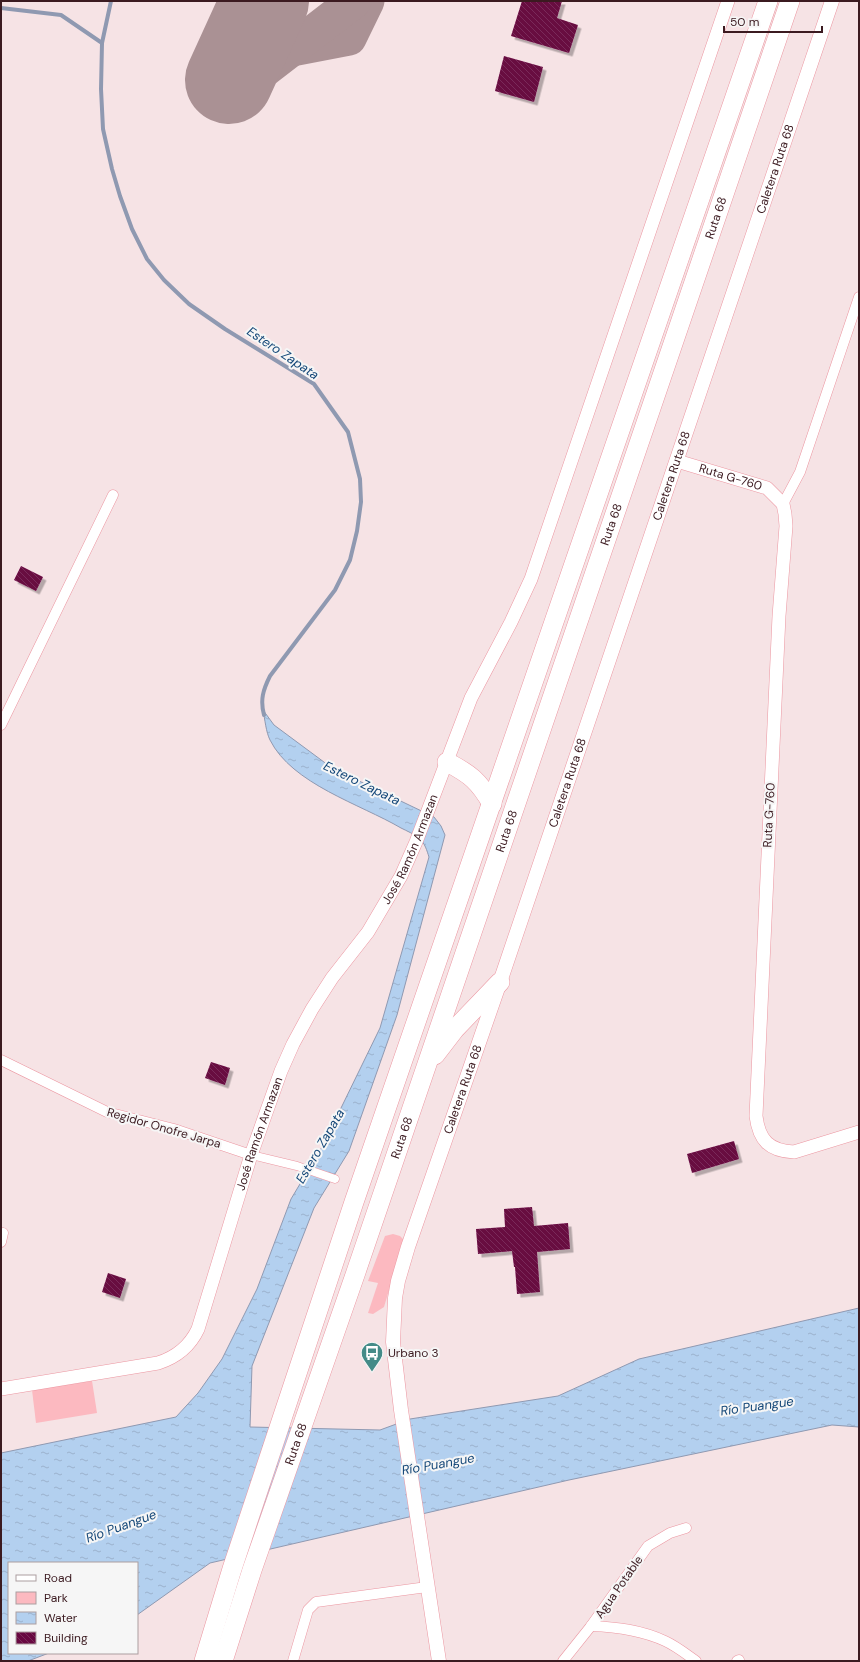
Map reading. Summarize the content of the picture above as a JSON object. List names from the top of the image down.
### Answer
{
  "streets": {
    "highway": ["Ruta 68"],
    "main road": ["Caletera Ruta 68"],
    "street": [
      "Ruta G-760",
      "José Ramón Armazan",
      "Regidor Onofre Jarpa",
      "Agua Potable"
    ]
  },
  "crossings": [
    ["Caletera Ruta 68", "Ruta G-760"],
    ["José Ramón Armazan", "Regidor Onofre Jarpa"]
  ],
  "water": ["Estero Zapata", "Río Puangue"],
  "places": {
    "bus stop": ["Urbano 3"]
  },
  "legend": [
    "Road",
    "Park",
    "Water",
    "Building"
  ],
  "scale_bar": "50 m"
}
